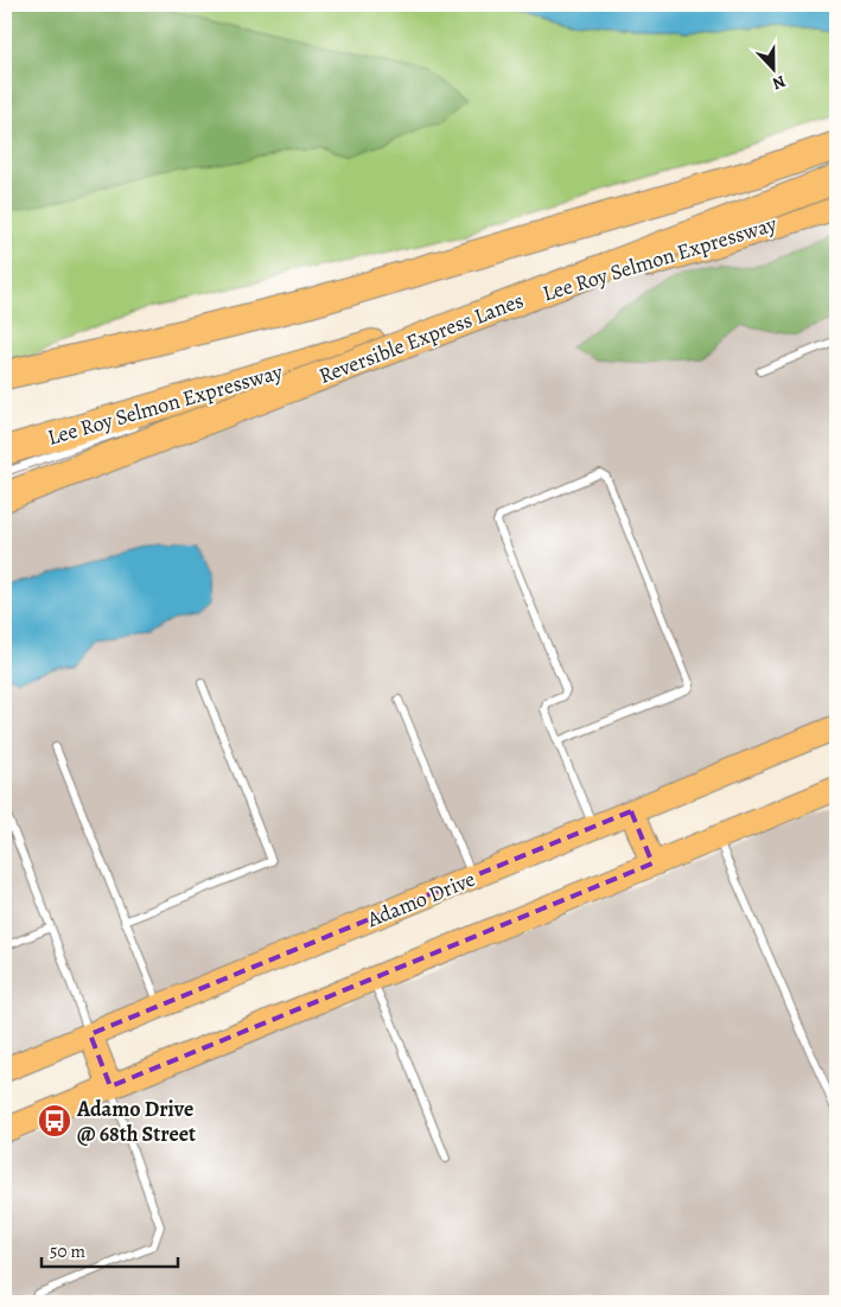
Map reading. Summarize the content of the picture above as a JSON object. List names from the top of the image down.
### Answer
{
  "streets": {
    "highway": ["Lee Roy Selmon Expressway", "Reversible Express Lanes"],
    "main road": ["Adamo Drive"]
  },
  "places": {
    "bus stop": ["Adamo Drive @ 68th Street"]
  },
  "scale_bar": "50 m",
  "north": "bottom"
}
